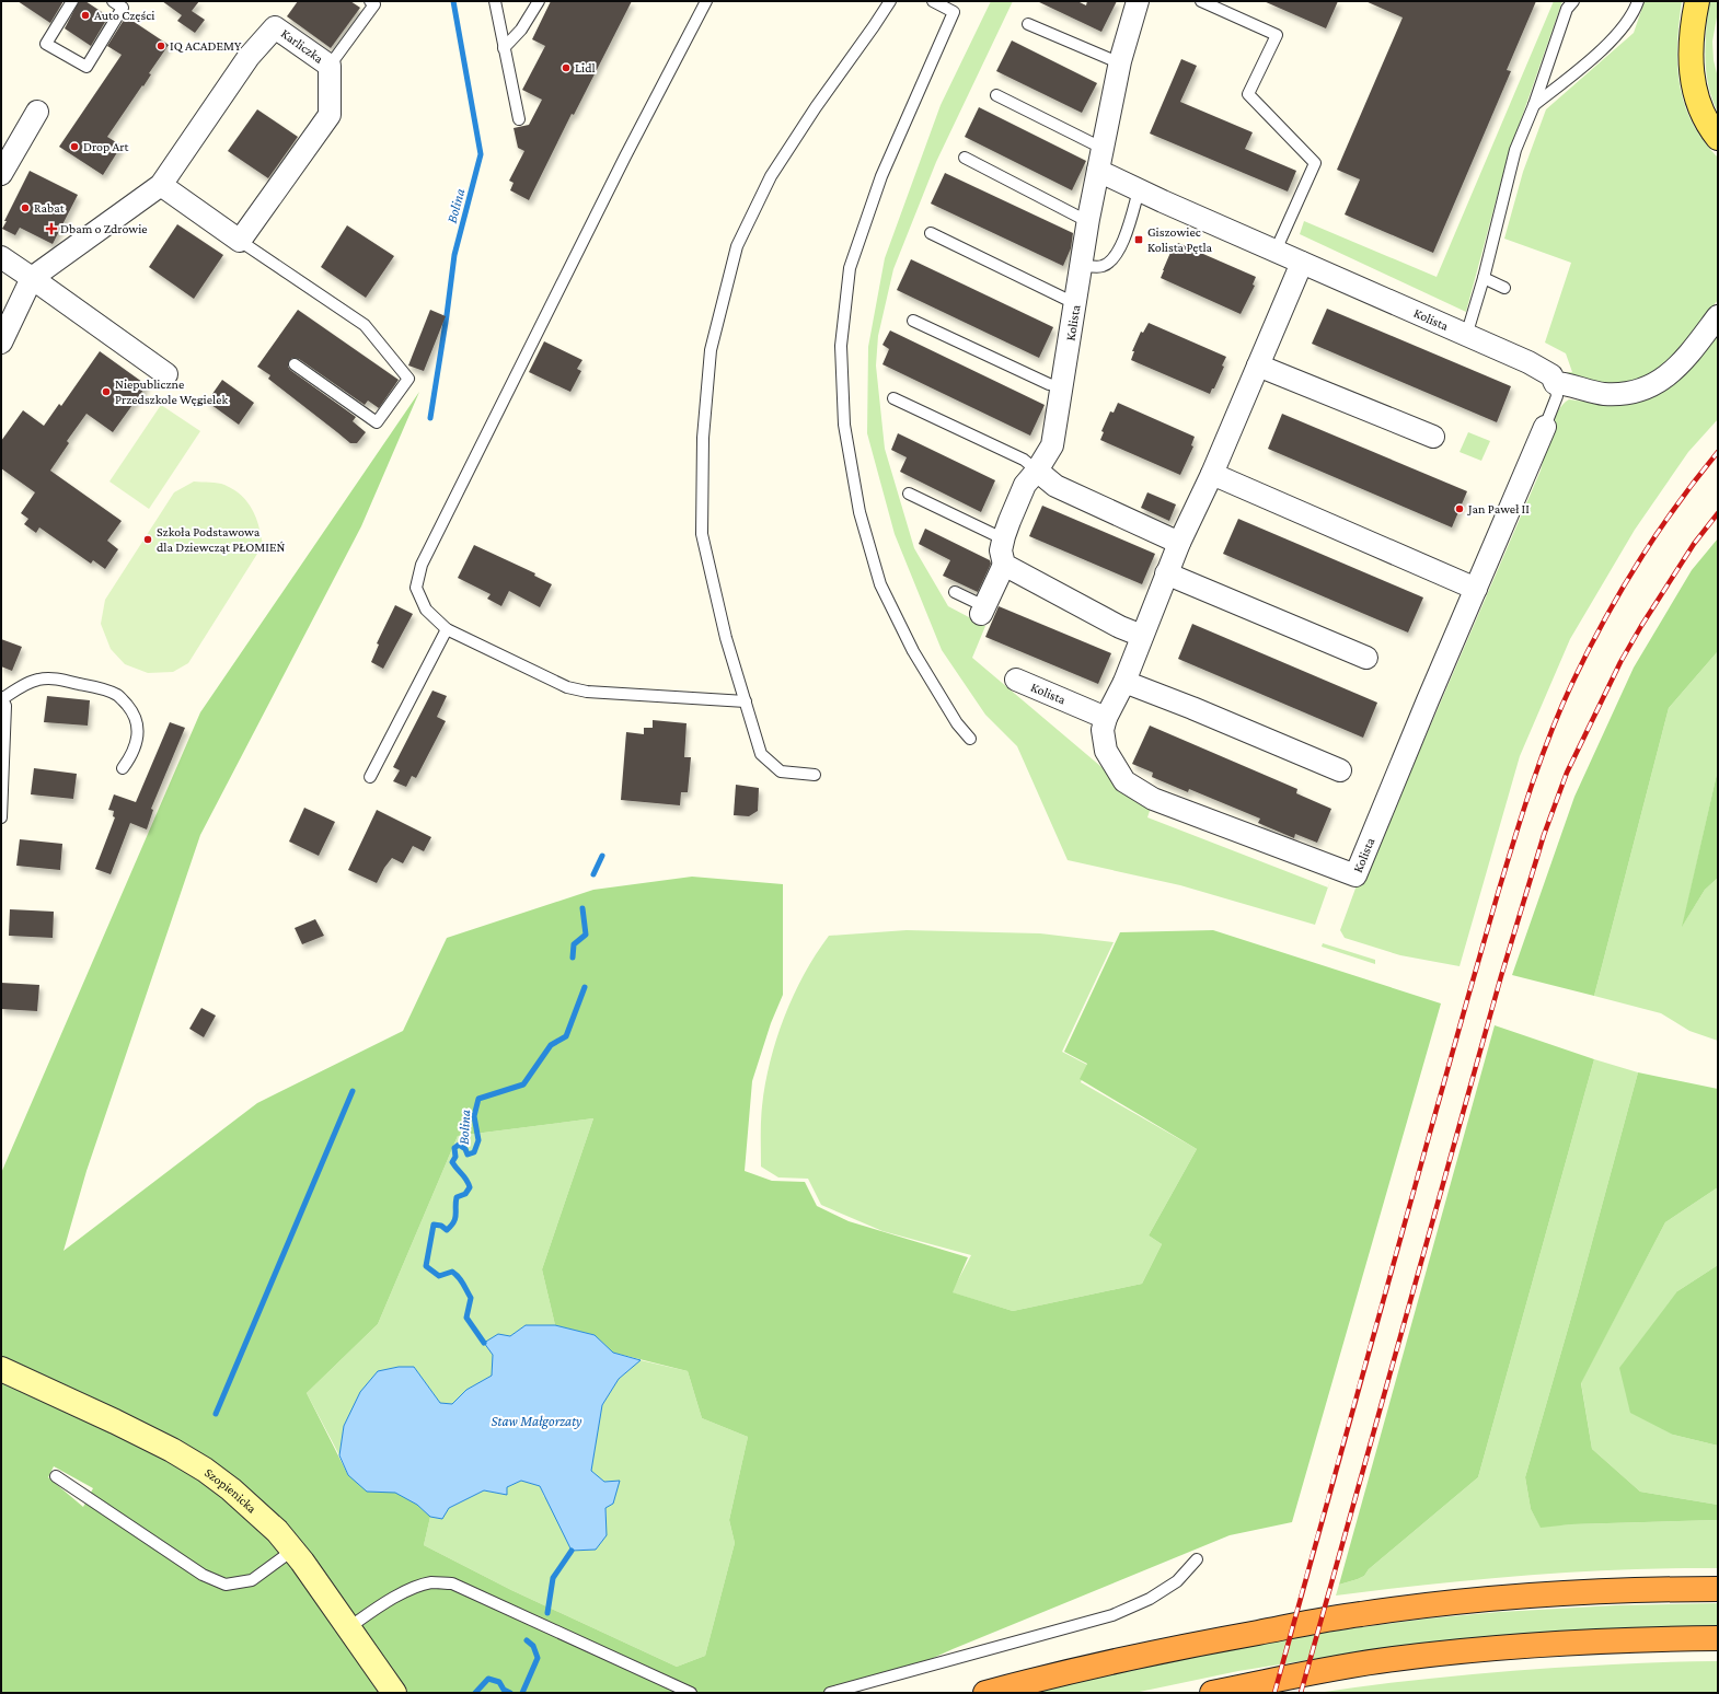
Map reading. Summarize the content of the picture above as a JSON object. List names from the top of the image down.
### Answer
{
  "streets": {
    "street": ["Karliczka", "Kolista", "Szopienicka"]
  },
  "water": ["Bolina", "Staw Małgorzaty"],
  "places": {
    "other": [
      "Auto Części",
      "IQ ACADEMY",
      "Lidl",
      "Drop Art",
      "Rabat",
      "Niepubliczne Przedszkole Węgielek",
      "Jan Paweł II",
      "Szkoła Podstawowa dla Dziewcząt PŁOMIEŃ"
    ],
    "health": ["Dbam o Zdrowie"],
    "transit": ["Giszowiec Kolista Pętla"]
  }
}
